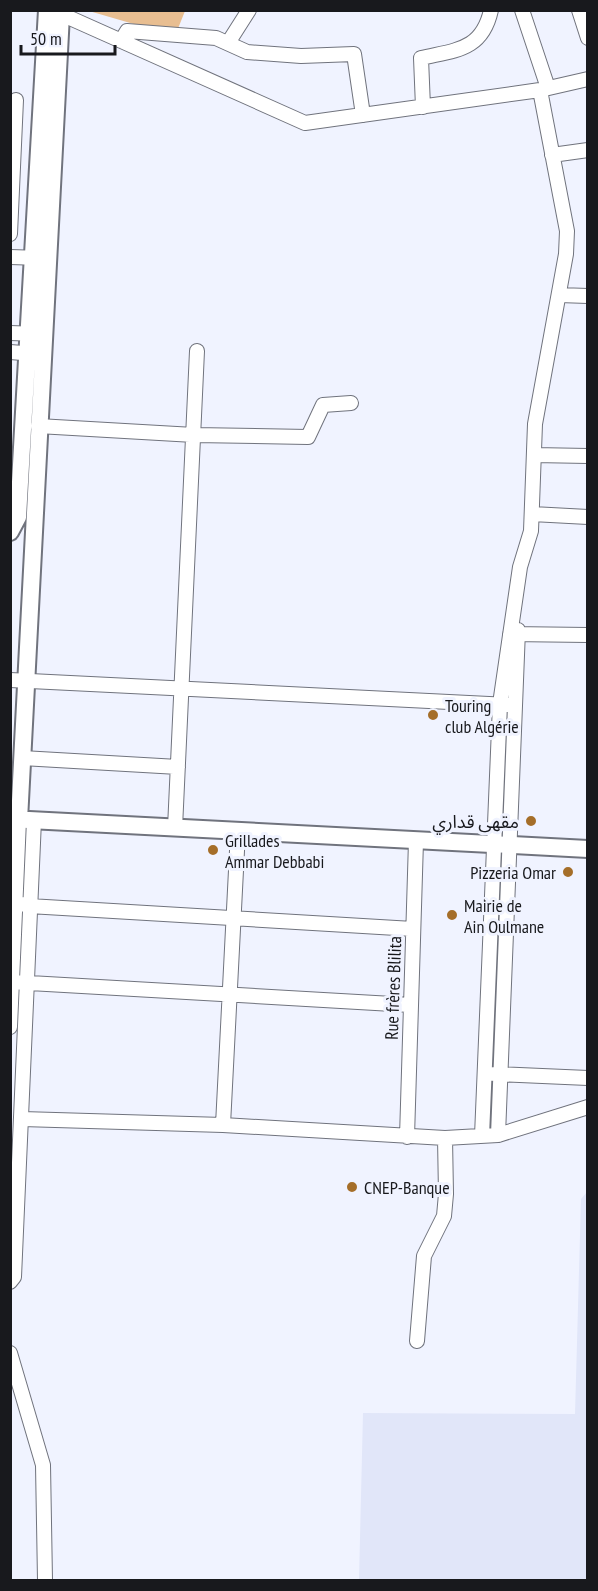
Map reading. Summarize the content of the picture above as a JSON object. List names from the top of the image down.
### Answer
{
  "streets": {
    "street": ["Rue frères Blilita"]
  },
  "places": [
    "Touring club Algérie",
    "مقهى قداري",
    "Grillades Ammar Debbabi",
    "Pizzeria Omar",
    "Mairie de Ain Oulmane",
    "CNEP-Banque"
  ],
  "scale_bar": "50 m"
}
